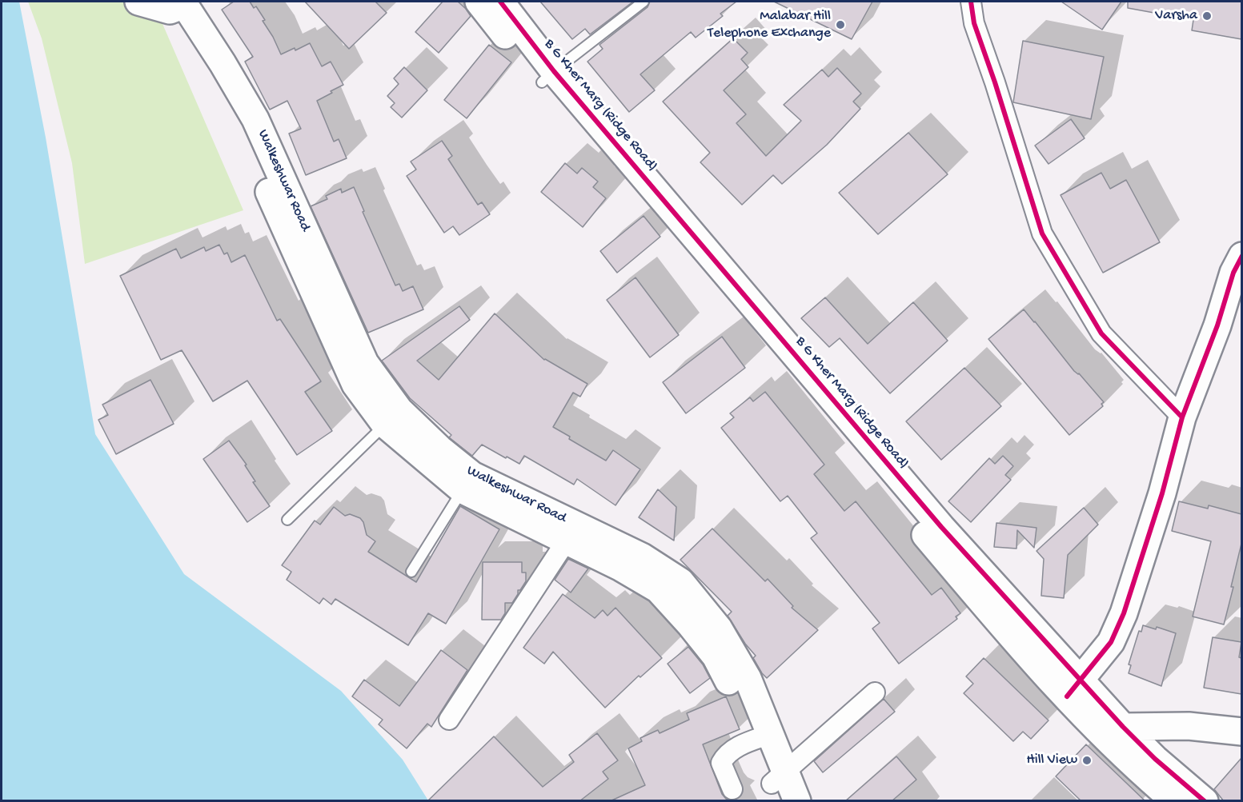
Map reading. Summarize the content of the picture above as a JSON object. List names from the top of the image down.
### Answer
{
  "streets": {
    "street": ["B G Kher Marg (Ridge Road)", "Walkeshwar Road"]
  },
  "places": ["Varsha", "Malabar Hill Telephone Exchange", "Hill View"]
}
